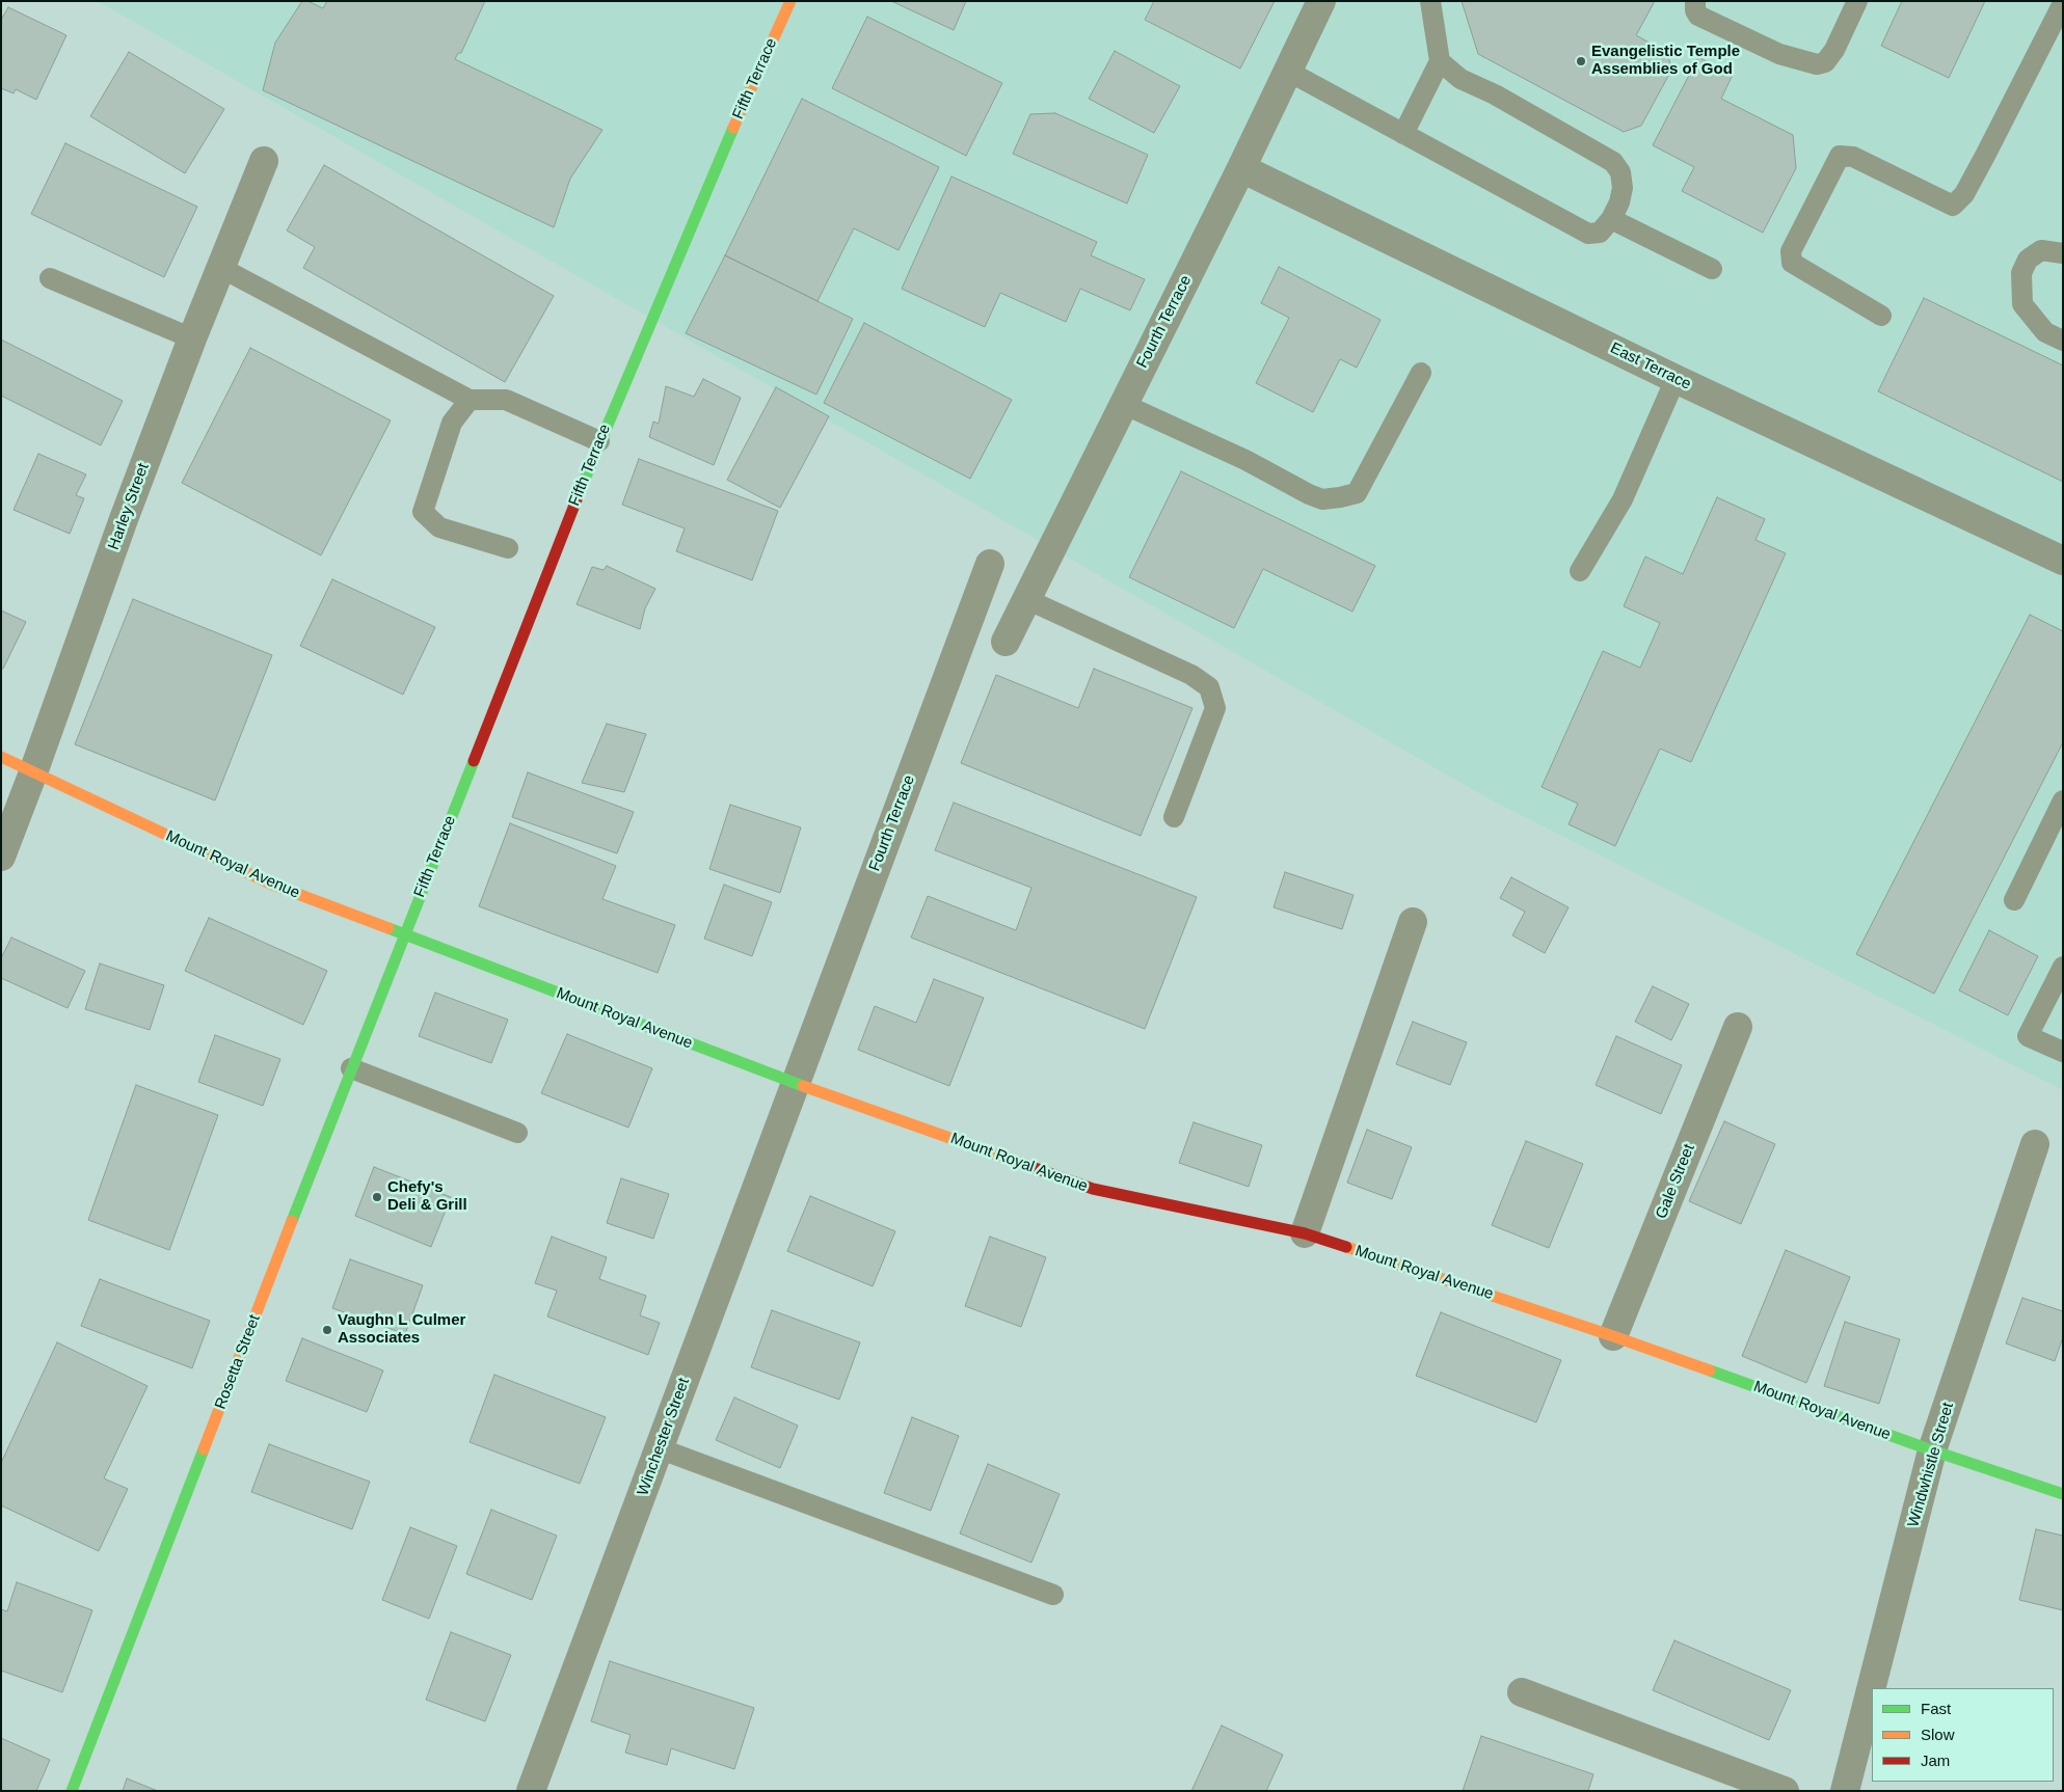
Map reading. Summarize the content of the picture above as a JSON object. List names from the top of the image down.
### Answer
{
  "streets": {
    "street": [
      "Fifth Terrace",
      "Fourth Terrace",
      "East Terrace",
      "Harley Street",
      "Mount Royal Avenue",
      "Gale Street",
      "Rosetta Street",
      "Winchester Street",
      "Windwhistle Street"
    ]
  },
  "crossings": [
    ["Fifth Terrace", "Mount Royal Avenue"],
    ["Fifth Terrace", "Rosetta Street"],
    ["Fourth Terrace", "East Terrace"],
    ["Fourth Terrace", "Mount Royal Avenue"],
    ["Fourth Terrace", "Winchester Street"],
    ["Harley Street", "Mount Royal Avenue"],
    ["Mount Royal Avenue", "Gale Street"],
    ["Mount Royal Avenue", "Rosetta Street"],
    ["Mount Royal Avenue", "Winchester Street"],
    ["Mount Royal Avenue", "Windwhistle Street"]
  ],
  "places": ["Evangelistic Temple Assemblies of God", "Chefy's Deli & Grill", "Vaughn L Culmer Associates"],
  "legend": ["Fast", "Slow", "Jam"]
}
